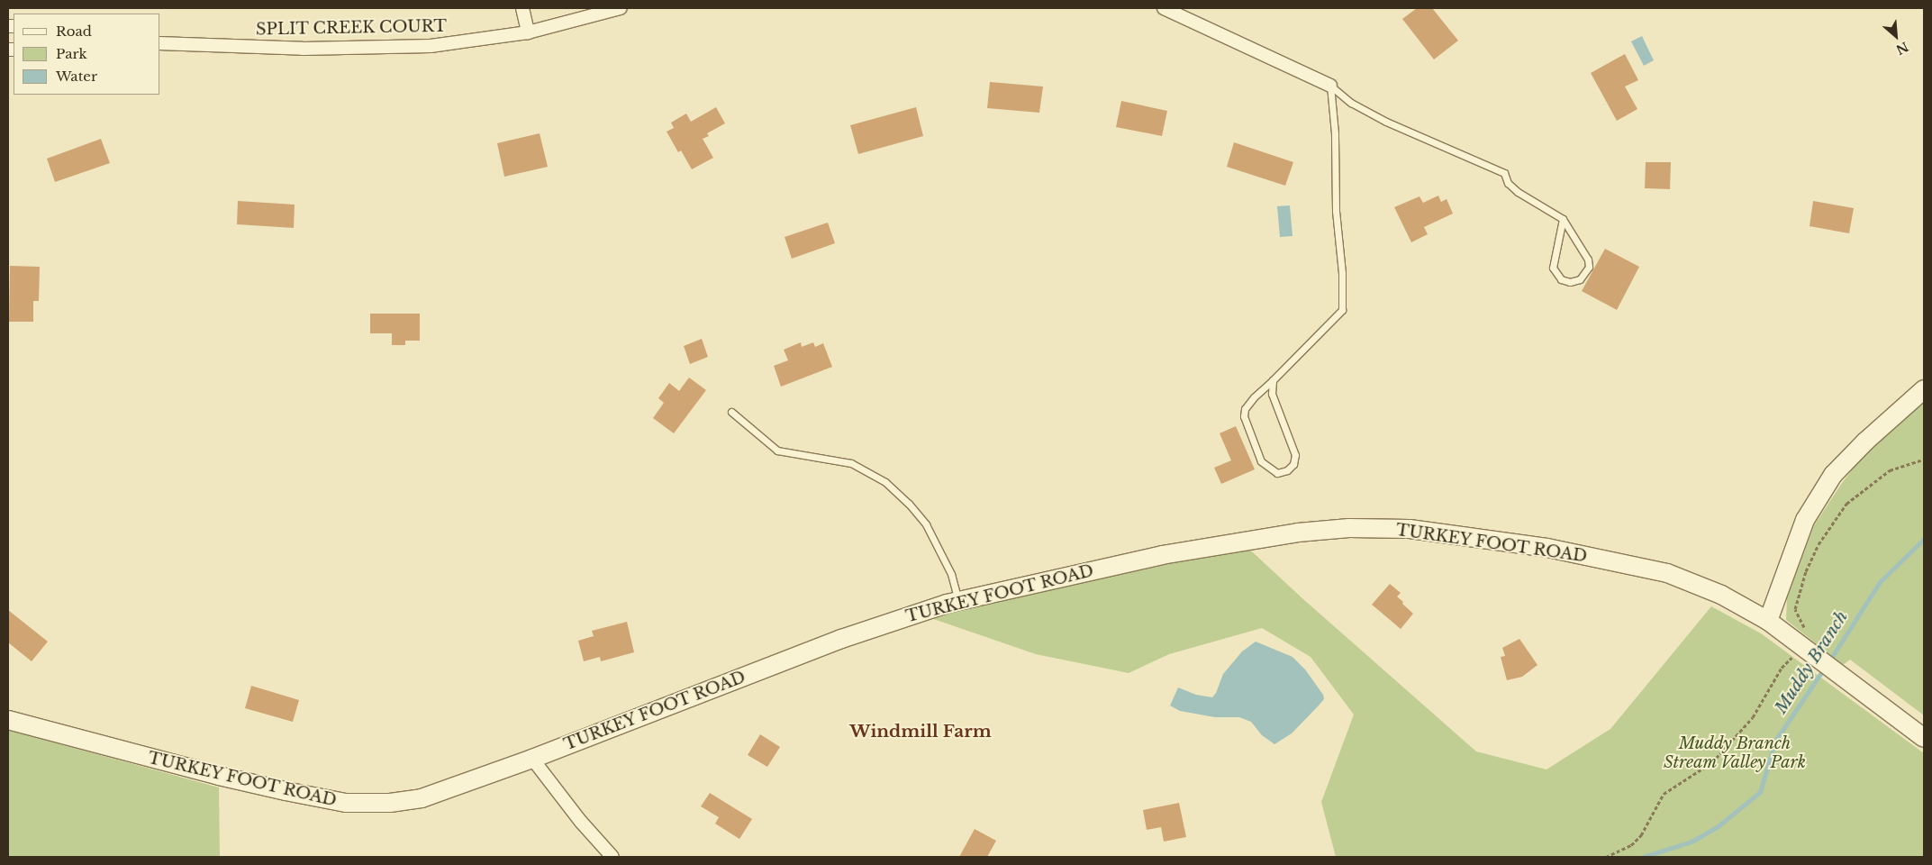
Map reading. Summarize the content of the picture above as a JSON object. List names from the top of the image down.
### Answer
{
  "streets": {
    "street": ["SPLIT CREEK COURT", "TURKEY FOOT ROAD"]
  },
  "districts": ["Windmill Farm"],
  "water": ["Muddy Branch"],
  "parks": ["Muddy Branch Stream Valley Park"],
  "legend": ["Road", "Park", "Water"],
  "north": "bottom right"
}
